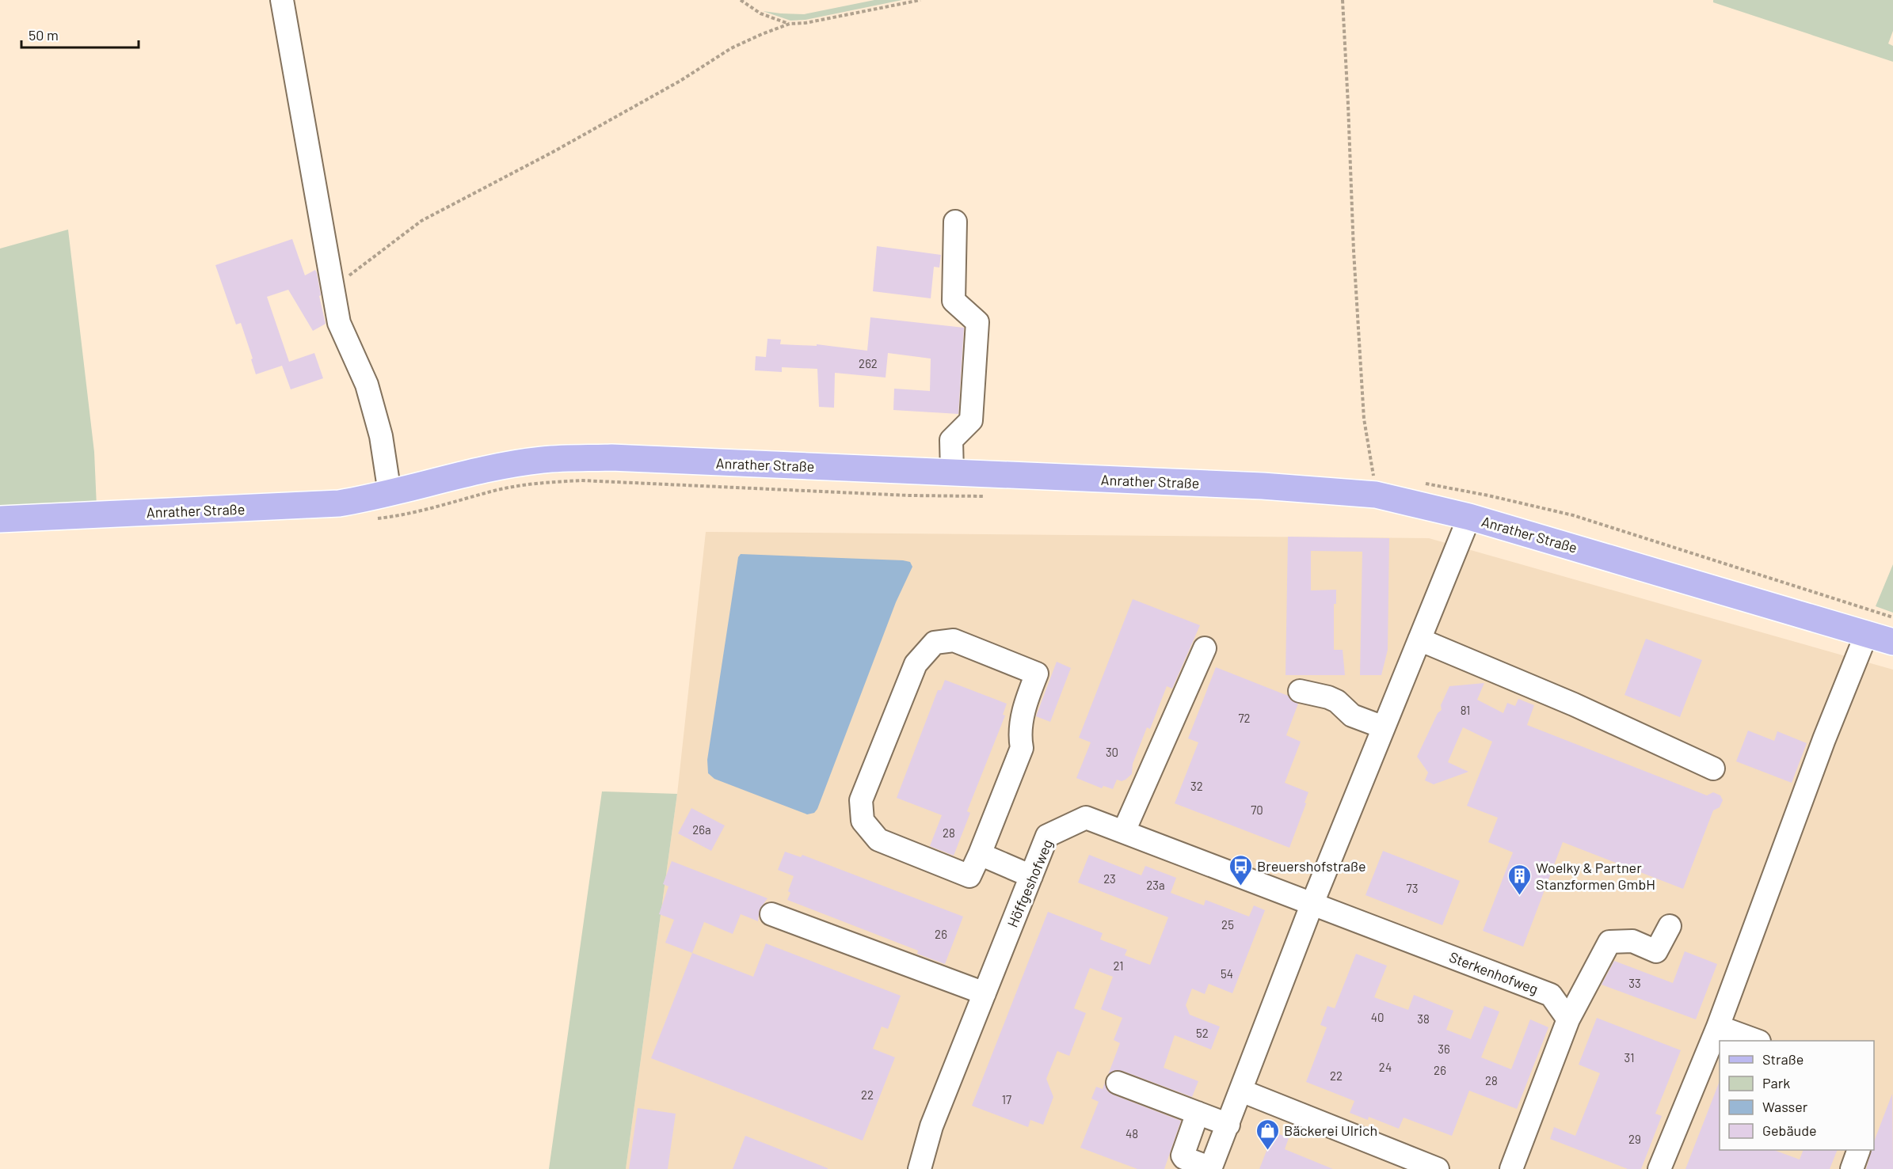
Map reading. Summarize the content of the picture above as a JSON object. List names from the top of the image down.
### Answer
{
  "streets": {
    "main road": ["Anrather Straße"],
    "street": ["Höffgeshofweg", "Sterkenhofweg"]
  },
  "crossings": [
    ["Höffgeshofweg", "Sterkenhofweg"]
  ],
  "places": {
    "bus stop": ["Breuershofstraße"],
    "building": ["Woelky & Partner Stanzformen GmbH"],
    "shop": ["Bäckerei Ulrich"]
  },
  "house_numbers": [
    "262",
    "81",
    "72",
    "30",
    "32",
    "70",
    "26a",
    "28",
    "23",
    "23a",
    "73",
    "25",
    "26",
    "21",
    "54",
    "33",
    "40",
    "38",
    "52",
    "36",
    "31",
    "24",
    "26",
    "22",
    "28",
    "22",
    "17",
    "48",
    "29"
  ],
  "legend": [
    "Straße",
    "Park",
    "Wasser",
    "Gebäude"
  ],
  "scale_bar": "50 m"
}
